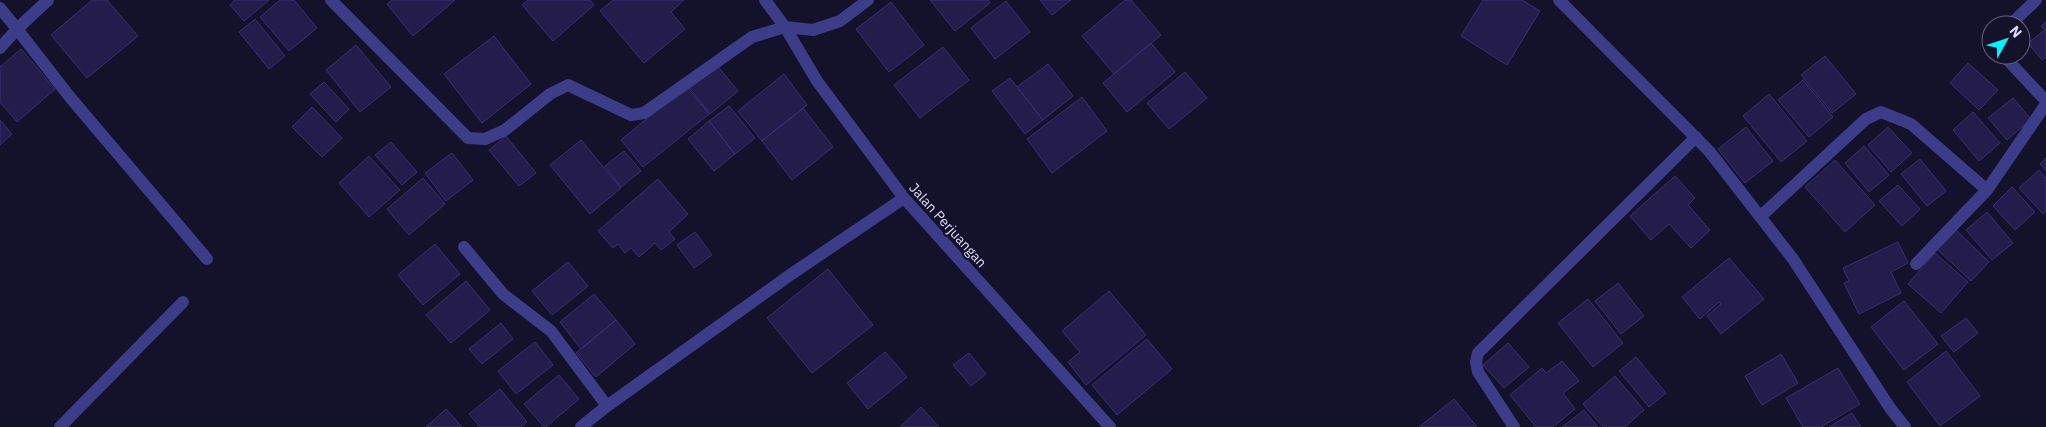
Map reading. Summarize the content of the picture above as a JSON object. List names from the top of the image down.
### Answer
{
  "streets": {
    "street": ["Jalan Perjuangan"]
  },
  "north": "top right"
}
